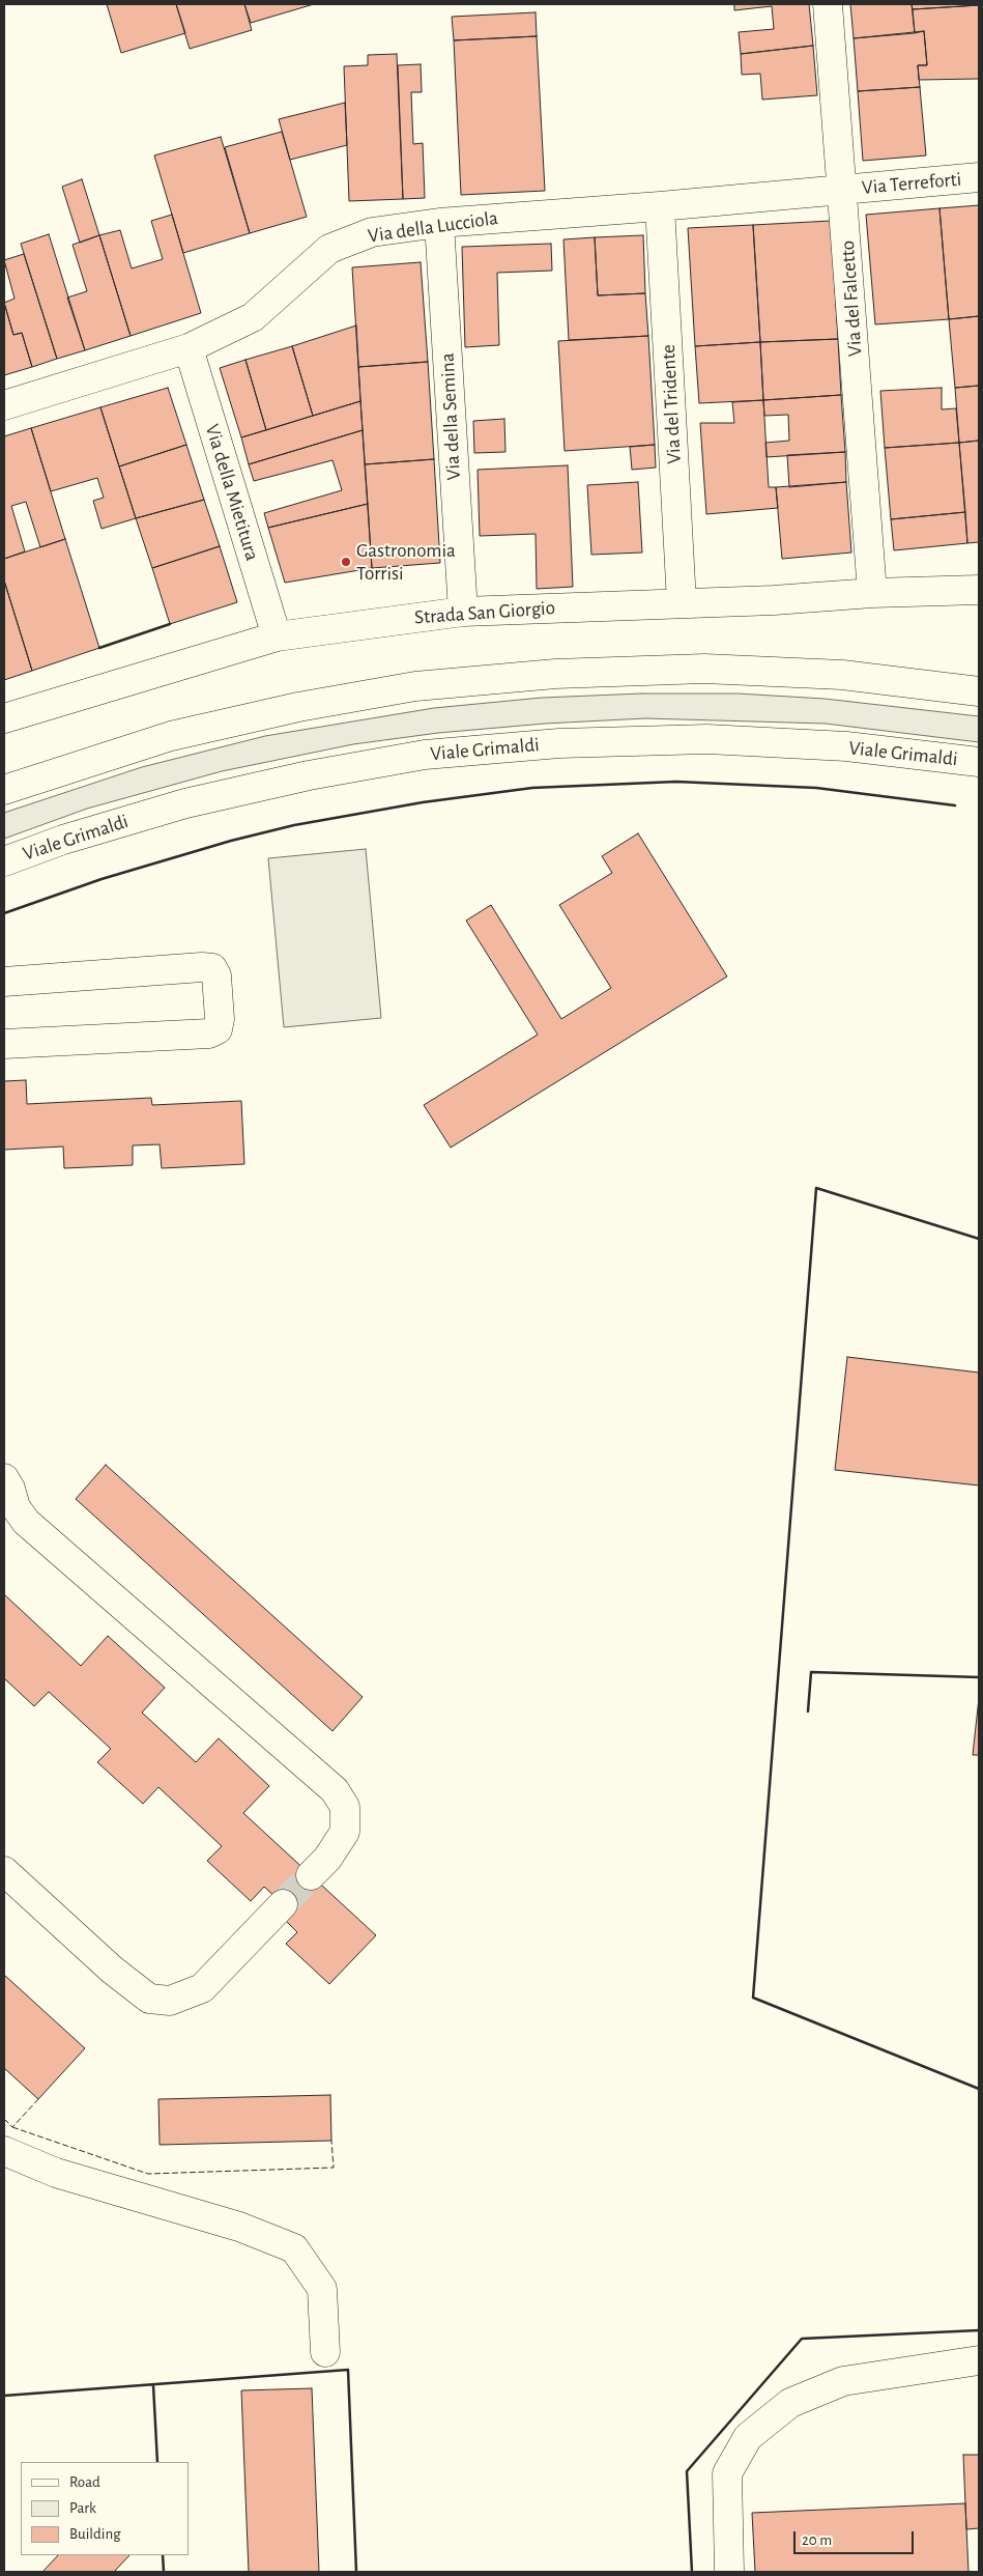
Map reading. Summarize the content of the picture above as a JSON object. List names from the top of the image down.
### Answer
{
  "streets": {
    "street": [
      "Via Terreforti",
      "Via della Lucciola",
      "Via del Falcetto",
      "Via del Tridente",
      "Via della Semina",
      "Via della Mietitura",
      "Strada San Giorgio",
      "Viale Grimaldi"
    ]
  },
  "crossings": [
    ["Via Terreforti", "Via della Lucciola"],
    ["Via Terreforti", "Via del Falcetto"],
    ["Via della Lucciola", "Via del Falcetto"],
    ["Via della Lucciola", "Via del Tridente"],
    ["Via della Lucciola", "Via della Semina"],
    ["Via della Lucciola", "Via della Mietitura"],
    ["Via del Falcetto", "Strada San Giorgio"],
    ["Via del Tridente", "Strada San Giorgio"],
    ["Via della Semina", "Strada San Giorgio"],
    ["Via della Mietitura", "Strada San Giorgio"]
  ],
  "places": ["Gastronomia Torrisi"],
  "legend": ["Road", "Park", "Building"],
  "scale_bar": "20 m"
}
